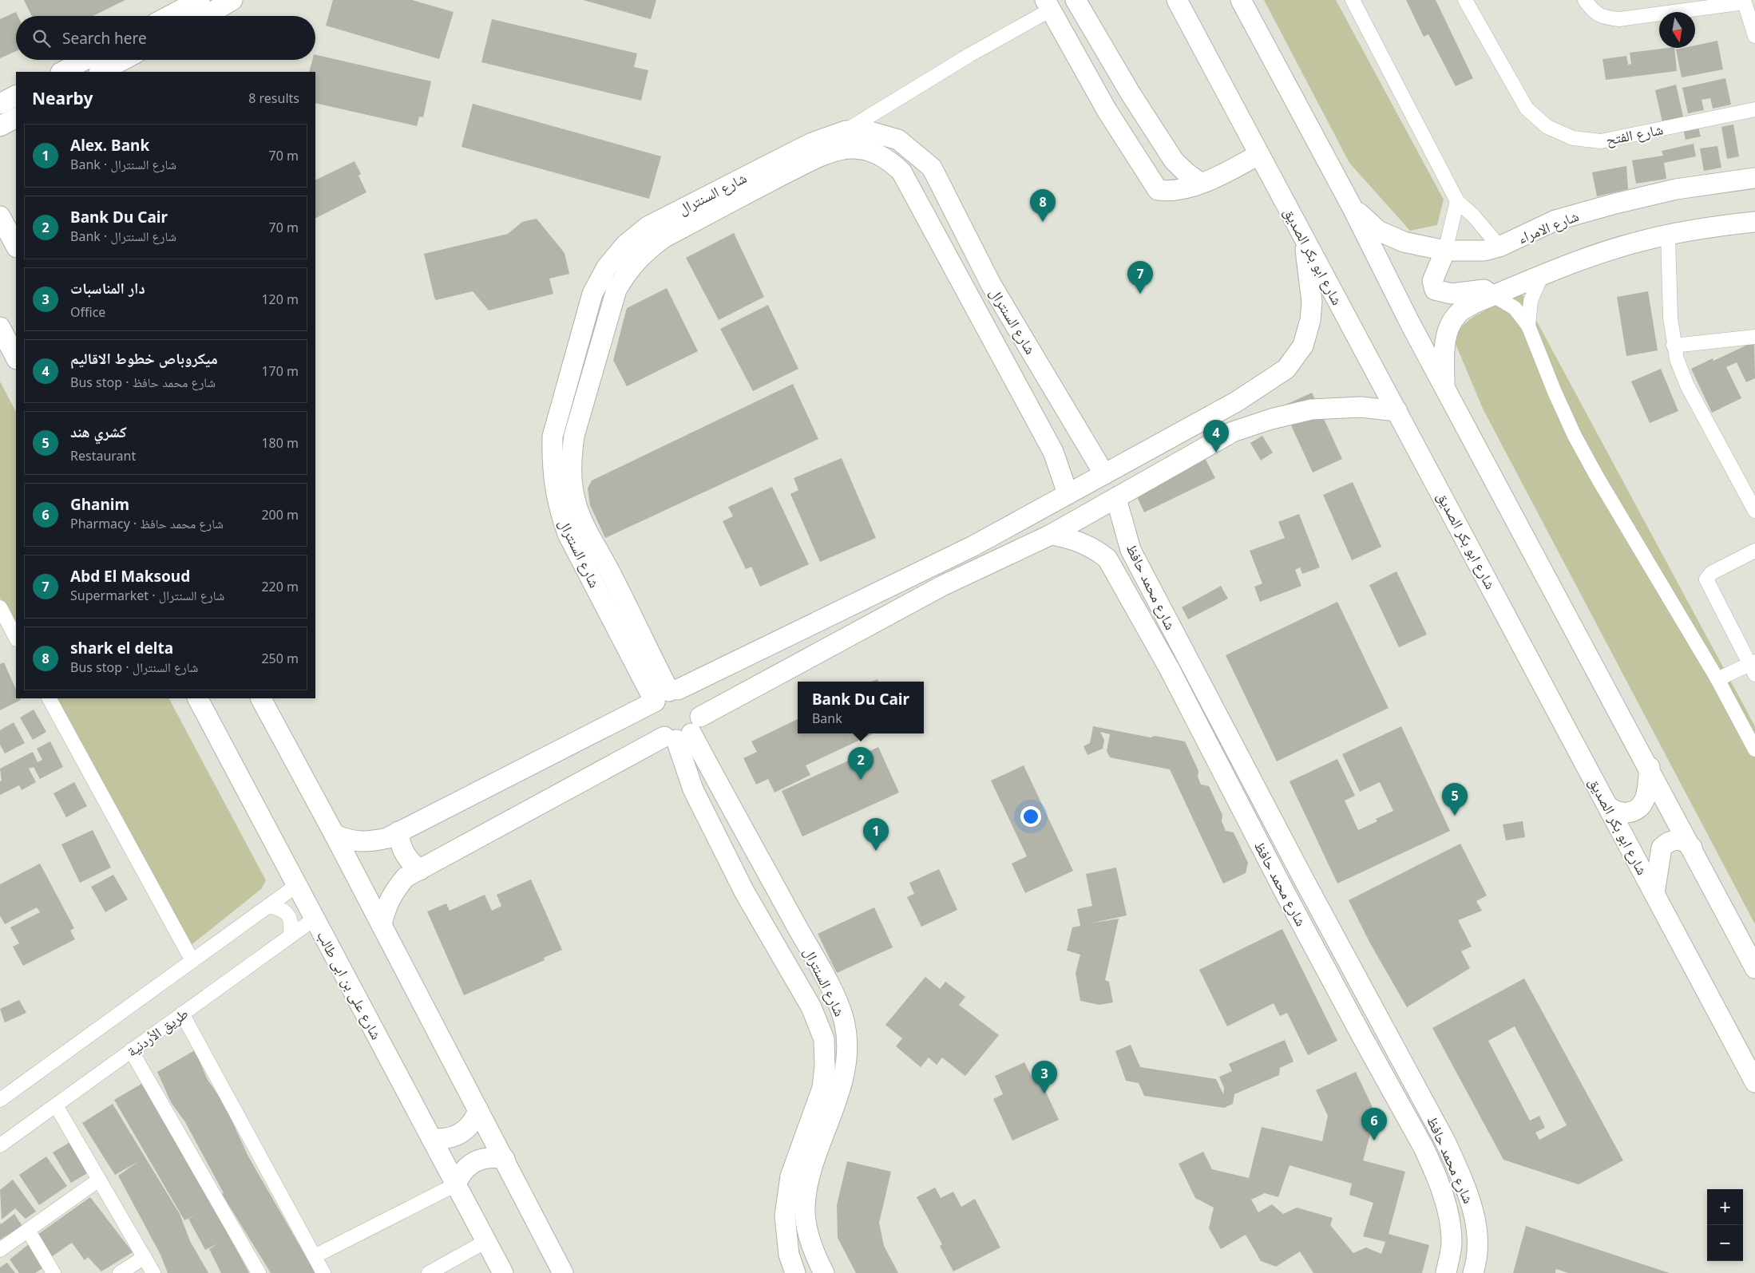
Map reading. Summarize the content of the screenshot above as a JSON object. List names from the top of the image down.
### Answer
{
  "streets": {
    "street": [
      "شارع الفتح",
      "شارع السنترال",
      "شارع الامراء",
      "شارع ابو بكر الصديق",
      "شارع محمد حافظ",
      "شارع على بن ابى طالب",
      "طريق الأردنية"
    ]
  },
  "crossings": [
    ["شارع على بن ابى طالب", "طريق الأردنية"]
  ],
  "north": "bottom",
  "page": {
    "search": "Search here",
    "heading": ["Nearby", "8 results"],
    "list": [
      {
        "mark": "1",
        "name": "Alex. Bank",
        "note": "Bank · شارع السنترال",
        "value": "70 m"
      },
      {
        "mark": "2",
        "name": "Bank Du Cair",
        "note": "Bank · شارع السنترال",
        "value": "70 m"
      },
      {
        "mark": "3",
        "name": "دار المناسبات",
        "note": "Office",
        "value": "120 m"
      },
      {
        "mark": "4",
        "name": "ميكروباص خطوط الاقاليم",
        "note": "Bus stop · شارع محمد حافظ",
        "value": "170 m"
      },
      {
        "mark": "5",
        "name": "كشري هند",
        "note": "Restaurant",
        "value": "180 m"
      },
      {
        "mark": "6",
        "name": "Ghanim",
        "note": "Pharmacy · شارع محمد حافظ",
        "value": "200 m"
      },
      {
        "mark": "7",
        "name": "Abd El Maksoud",
        "note": "Supermarket · شارع السنترال",
        "value": "220 m"
      },
      {
        "mark": "8",
        "name": "shark el delta",
        "note": "Bus stop · شارع السنترال",
        "value": "250 m"
      }
    ],
    "pins": [
      "8",
      "7",
      "4",
      "2",
      "5",
      "1",
      "3",
      "6"
    ],
    "popup": ["Bank Du Cair", "Bank"],
    "map_buttons": ["+", "−"]
  }
}
